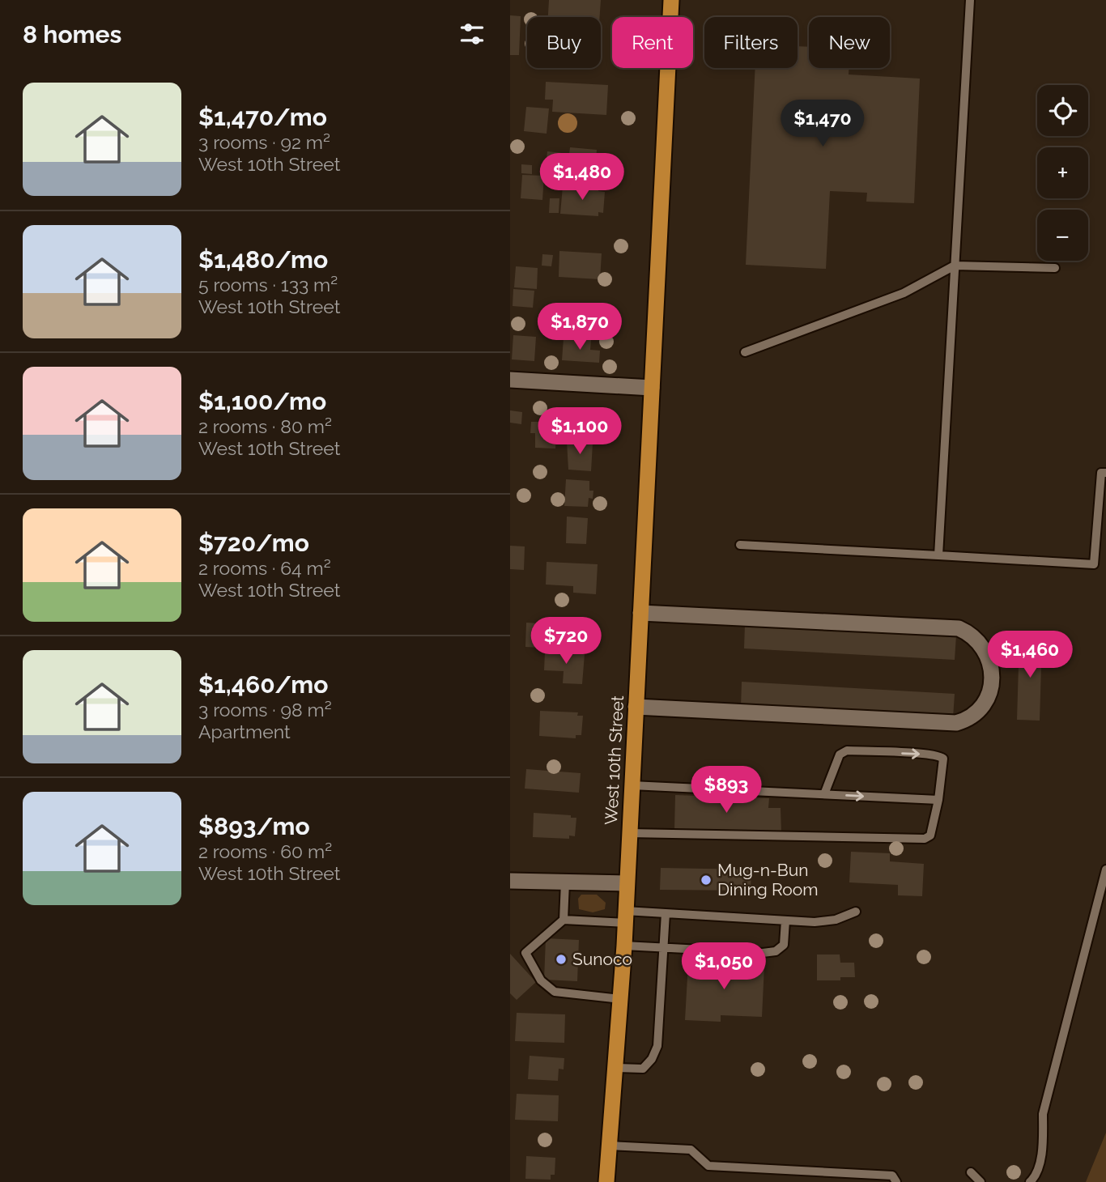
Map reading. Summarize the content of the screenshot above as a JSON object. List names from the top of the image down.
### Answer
{
  "streets": {
    "main road": ["West 10th Street"]
  },
  "places": ["Mug-n-Bun Dining Room", "Sunoco"],
  "page": {
    "heading": "8 homes",
    "chip": [
      "Buy",
      "Rent",
      "Filters",
      "New"
    ],
    "list": [
      {
        "name": "$1,470/mo",
        "note": "3 rooms · 92 m² · West 10th Street"
      },
      {
        "name": "$1,480/mo",
        "note": "5 rooms · 133 m² · West 10th Street"
      },
      {
        "name": "$1,100/mo",
        "note": "2 rooms · 80 m² · West 10th Street"
      },
      {
        "name": "$720/mo",
        "note": "2 rooms · 64 m² · West 10th Street"
      },
      {
        "name": "$1,460/mo",
        "note": "3 rooms · 98 m² · Apartment"
      },
      {
        "name": "$893/mo",
        "note": "2 rooms · 60 m² · West 10th Street"
      }
    ],
    "map_buttons": ["+", "−"],
    "price": [
      "$1,470",
      "$1,480",
      "$1,870",
      "$1,100",
      "$720",
      "$1,460",
      "$893",
      "$1,050"
    ]
  }
}
